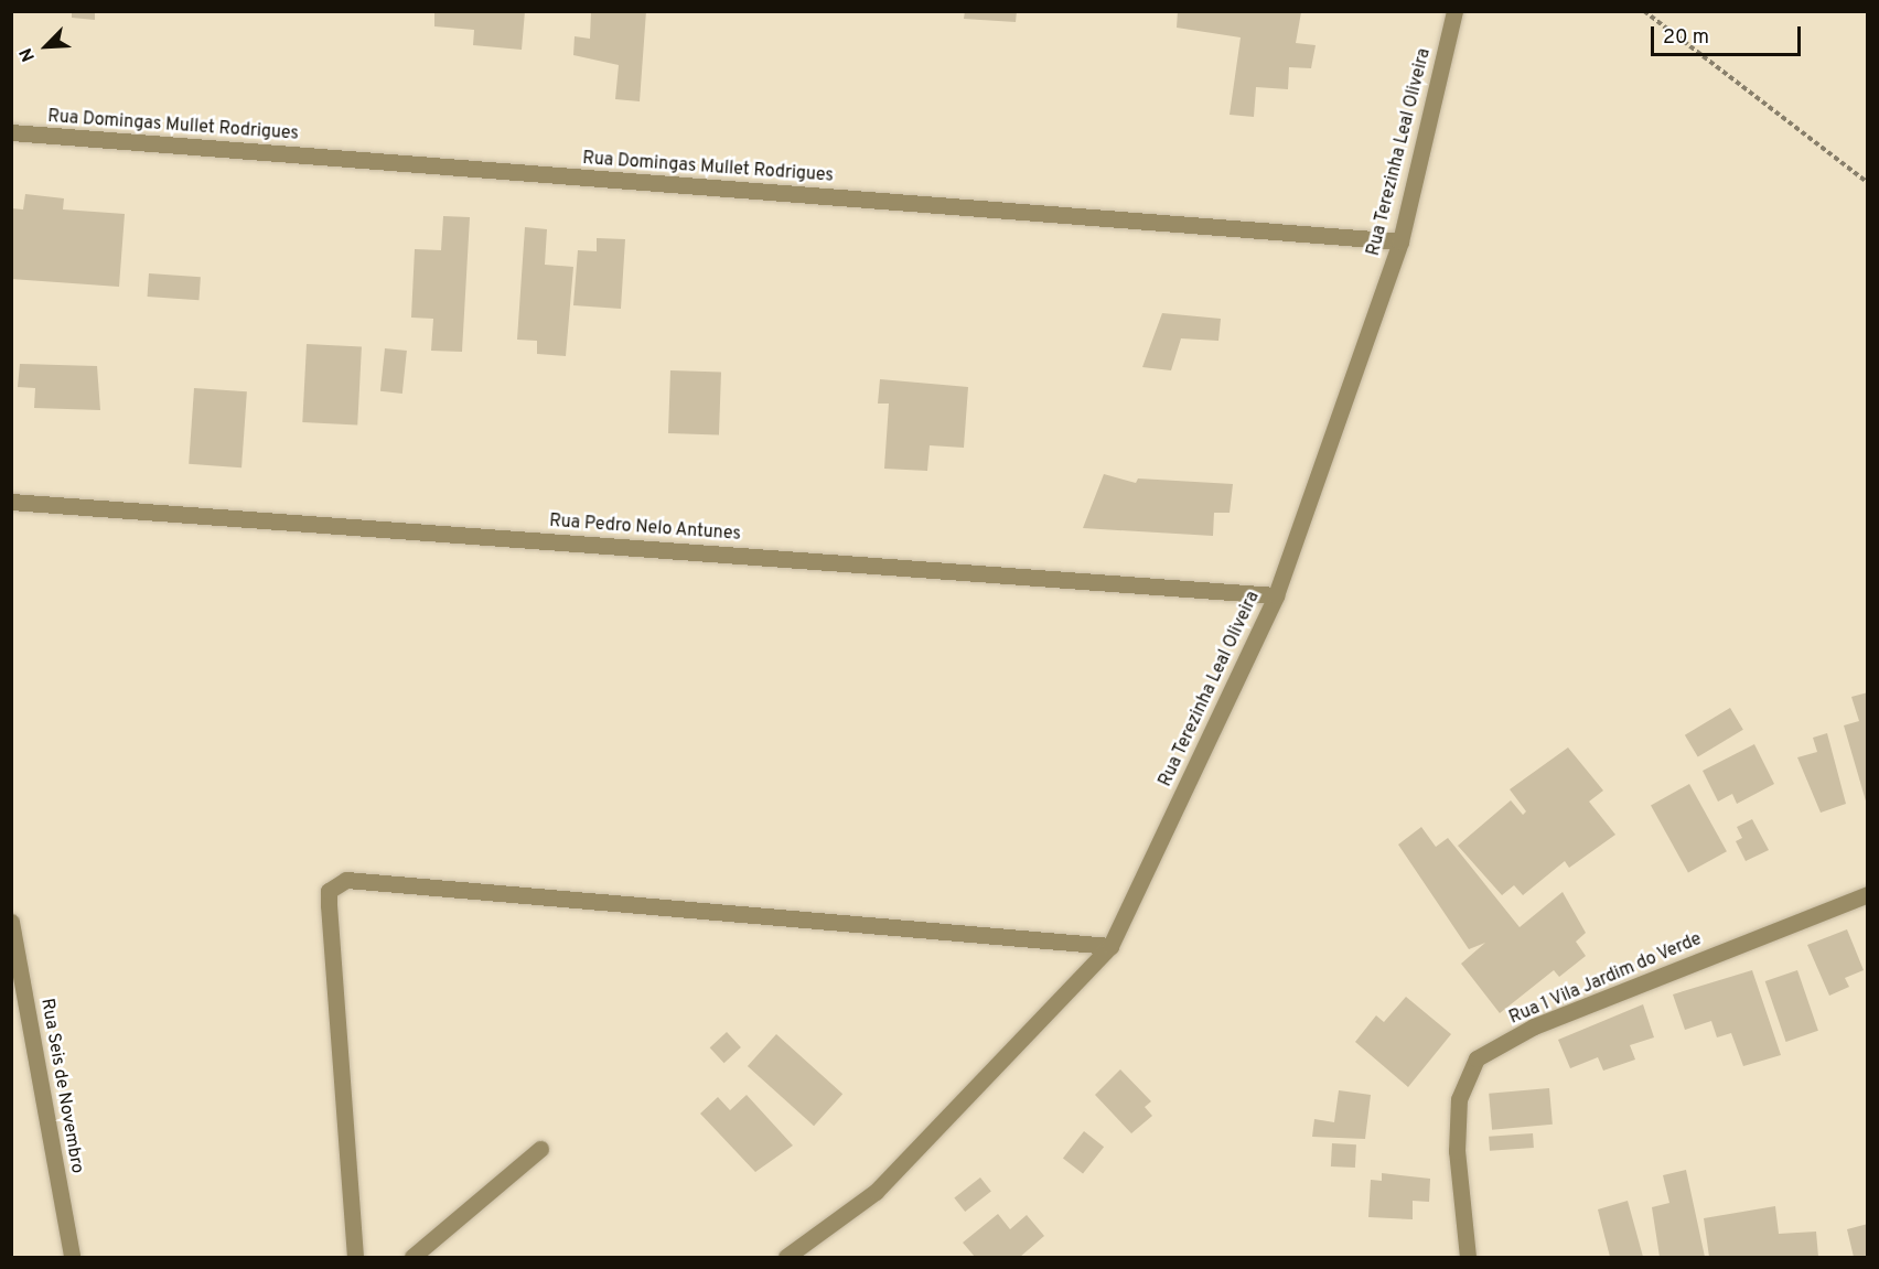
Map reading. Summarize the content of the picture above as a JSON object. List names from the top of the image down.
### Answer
{
  "streets": {
    "street": [
      "Rua Domingas Mullet Rodrigues",
      "Rua Terezinha Leal Oliveira",
      "Rua Pedro Nelo Antunes",
      "Rua 1 Vila Jardim do Verde",
      "Rua Seis de Novembro"
    ]
  },
  "crossings": [
    ["Rua Domingas Mullet Rodrigues", "Rua Terezinha Leal Oliveira"],
    ["Rua Terezinha Leal Oliveira", "Rua Pedro Nelo Antunes"]
  ],
  "scale_bar": "20 m",
  "north": "bottom left"
}
